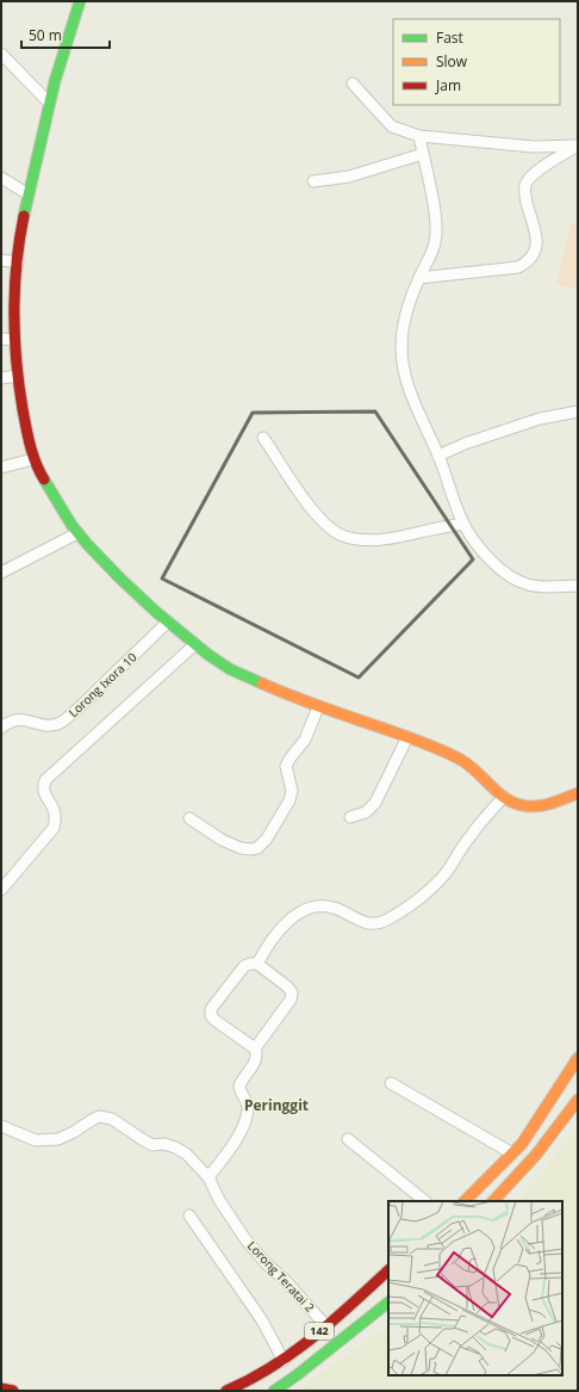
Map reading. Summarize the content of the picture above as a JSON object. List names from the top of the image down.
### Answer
{
  "streets": {
    "main road": ["142"],
    "street": ["Lorong Ixora 10", "Lorong Teratai 2"]
  },
  "crossings": [
    ["Lorong Teratai 2", "142"]
  ],
  "districts": ["Peringgit"],
  "legend": ["Fast", "Slow", "Jam"],
  "scale_bar": "50 m"
}
